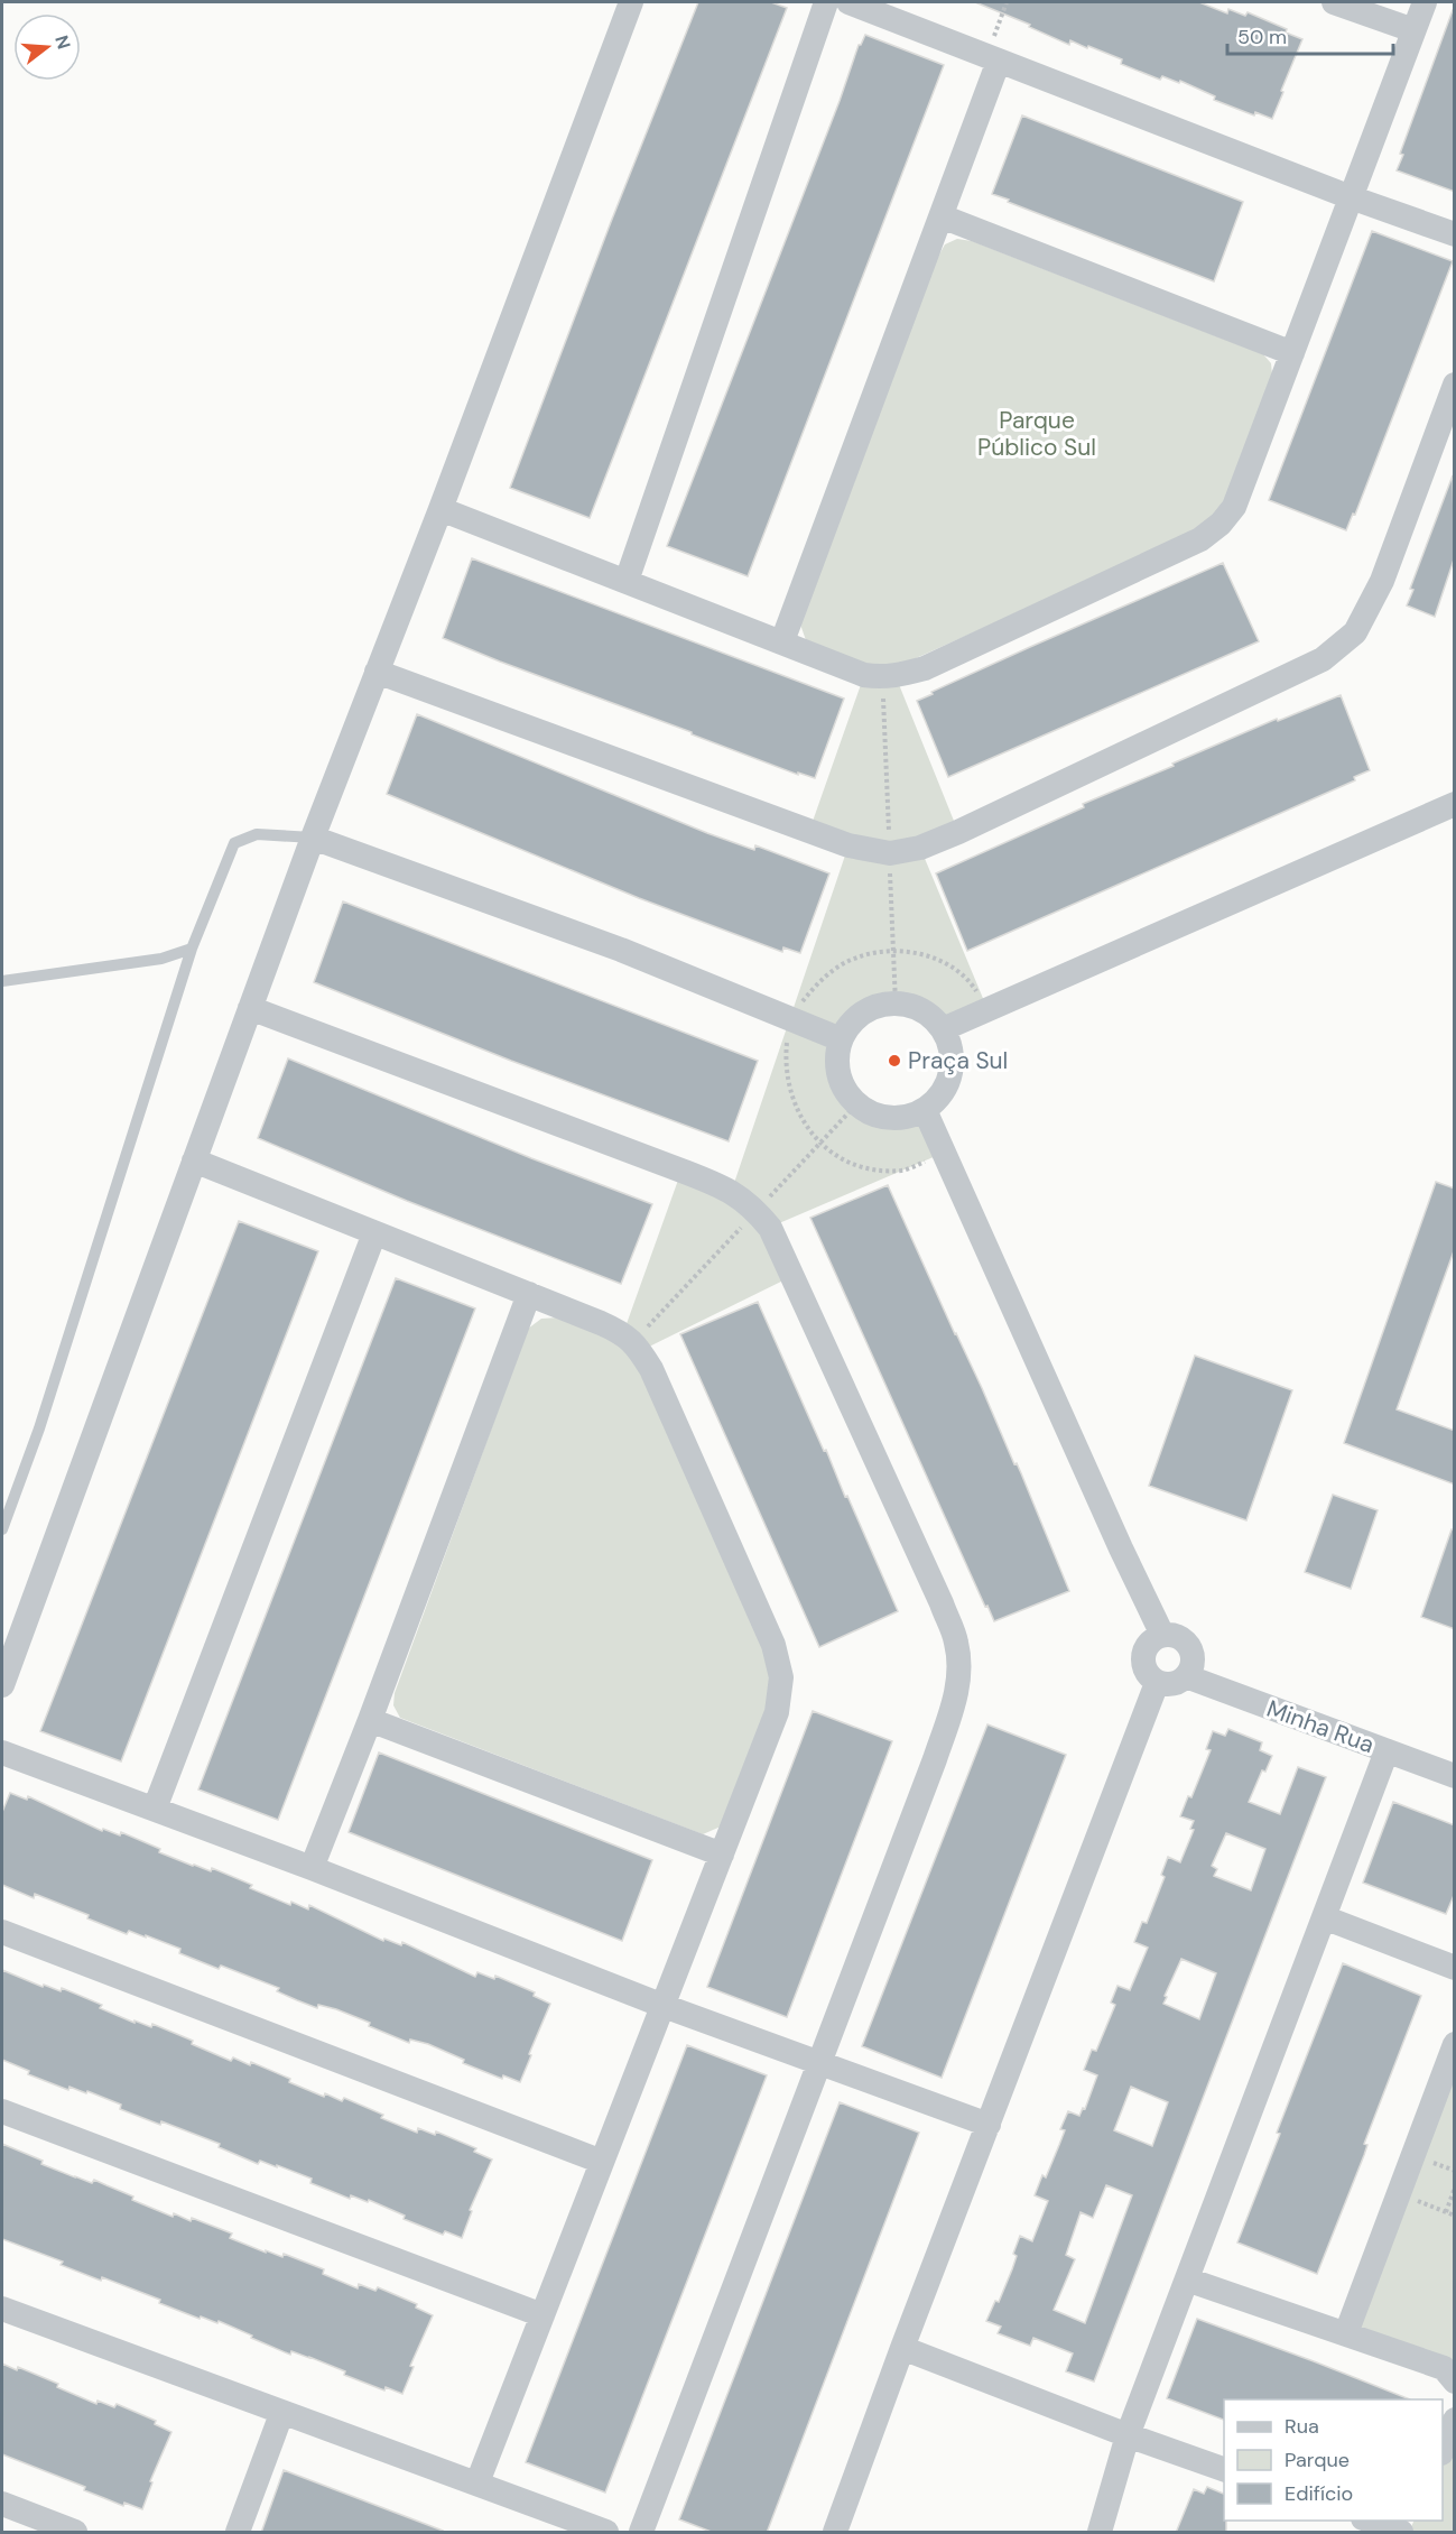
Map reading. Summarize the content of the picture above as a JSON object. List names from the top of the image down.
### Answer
{
  "streets": {
    "street": ["Minha Rua"]
  },
  "parks": ["Parque Público Sul"],
  "places": ["Praça Sul"],
  "legend": ["Rua", "Parque", "Edifício"],
  "scale_bar": "50 m",
  "north": "right"
}
